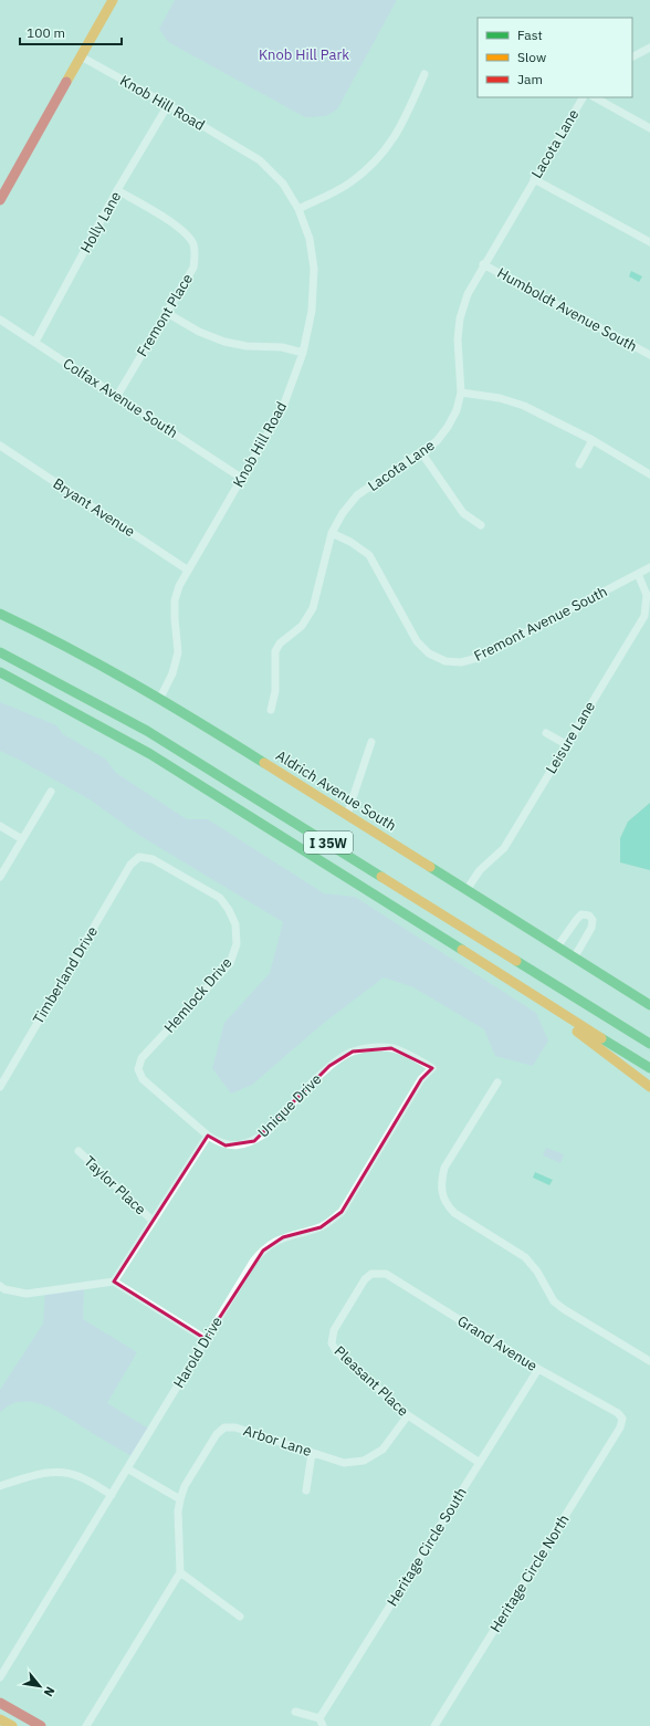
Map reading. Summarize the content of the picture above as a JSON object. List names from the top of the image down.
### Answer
{
  "streets": {
    "main road": ["Aldrich Avenue South", "I 35W"],
    "street": [
      "Knob Hill Road",
      "Lacota Lane",
      "Holly Lane",
      "Humboldt Avenue South",
      "Fremont Place",
      "Colfax Avenue South",
      "Bryant Avenue",
      "Fremont Avenue South",
      "Leisure Lane",
      "Timberland Drive",
      "Hemlock Drive",
      "Unique Drive",
      "Taylor Place",
      "Grand Avenue",
      "Harold Drive",
      "Pleasant Place",
      "Arbor Lane",
      "Heritage Circle South",
      "Heritage Circle North"
    ]
  },
  "crossings": [
    ["Knob Hill Road", "Holly Lane"],
    ["Knob Hill Road", "Colfax Avenue South"],
    ["Knob Hill Road", "Bryant Avenue"],
    ["Knob Hill Road", "Aldrich Avenue South"],
    ["Lacota Lane", "Humboldt Avenue South"],
    ["Lacota Lane", "Fremont Avenue South"],
    ["Holly Lane", "Fremont Place"],
    ["Holly Lane", "Colfax Avenue South"],
    ["Fremont Place", "Colfax Avenue South"],
    ["Fremont Avenue South", "Leisure Lane"],
    ["Leisure Lane", "Aldrich Avenue South"],
    ["Timberland Drive", "Hemlock Drive"],
    ["Hemlock Drive", "Unique Drive"],
    ["Unique Drive", "Harold Drive"],
    ["Grand Avenue", "Pleasant Place"],
    ["Grand Avenue", "Heritage Circle South"],
    ["Grand Avenue", "Heritage Circle North"],
    ["Pleasant Place", "Arbor Lane"],
    ["Pleasant Place", "Heritage Circle South"]
  ],
  "parks": ["Knob Hill Park"],
  "legend": ["Fast", "Slow", "Jam"],
  "scale_bar": "100 m",
  "north": "bottom right"
}
